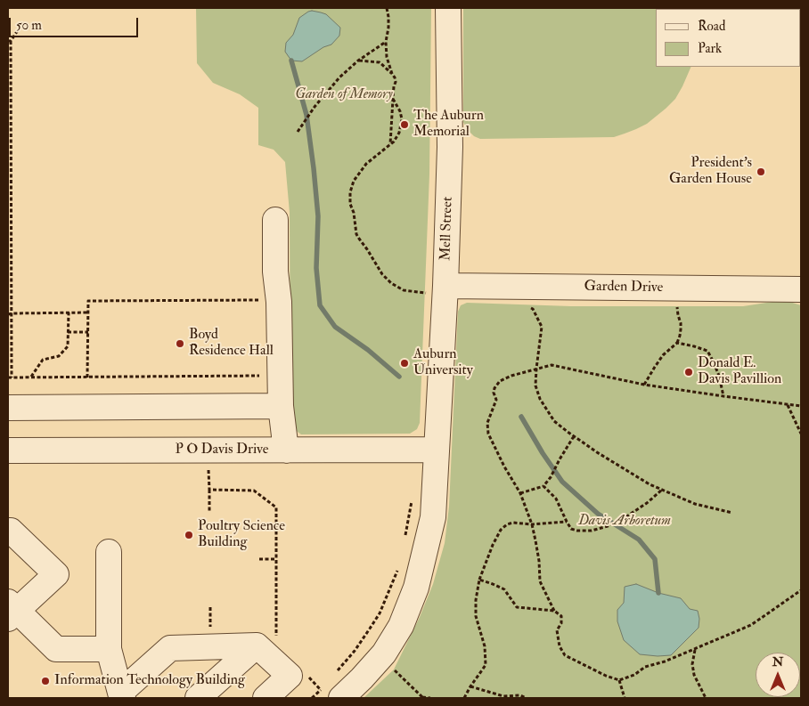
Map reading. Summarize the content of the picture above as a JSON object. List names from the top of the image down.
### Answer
{
  "streets": {
    "street": ["Mell Street", "Garden Drive", "P O Davis Drive"]
  },
  "crossings": [
    ["Mell Street", "Garden Drive"],
    ["Mell Street", "P O Davis Drive"]
  ],
  "parks": ["Garden of Memory", "Davis Arboretum"],
  "places": [
    "The Auburn Memorial",
    "President's Garden House",
    "Boyd Residence Hall",
    "Auburn University",
    "Donald E. Davis Pavillion",
    "Poultry Science Building",
    "Information Technology Building"
  ],
  "legend": ["Road", "Park"],
  "scale_bar": "50 m",
  "north": "top"
}
